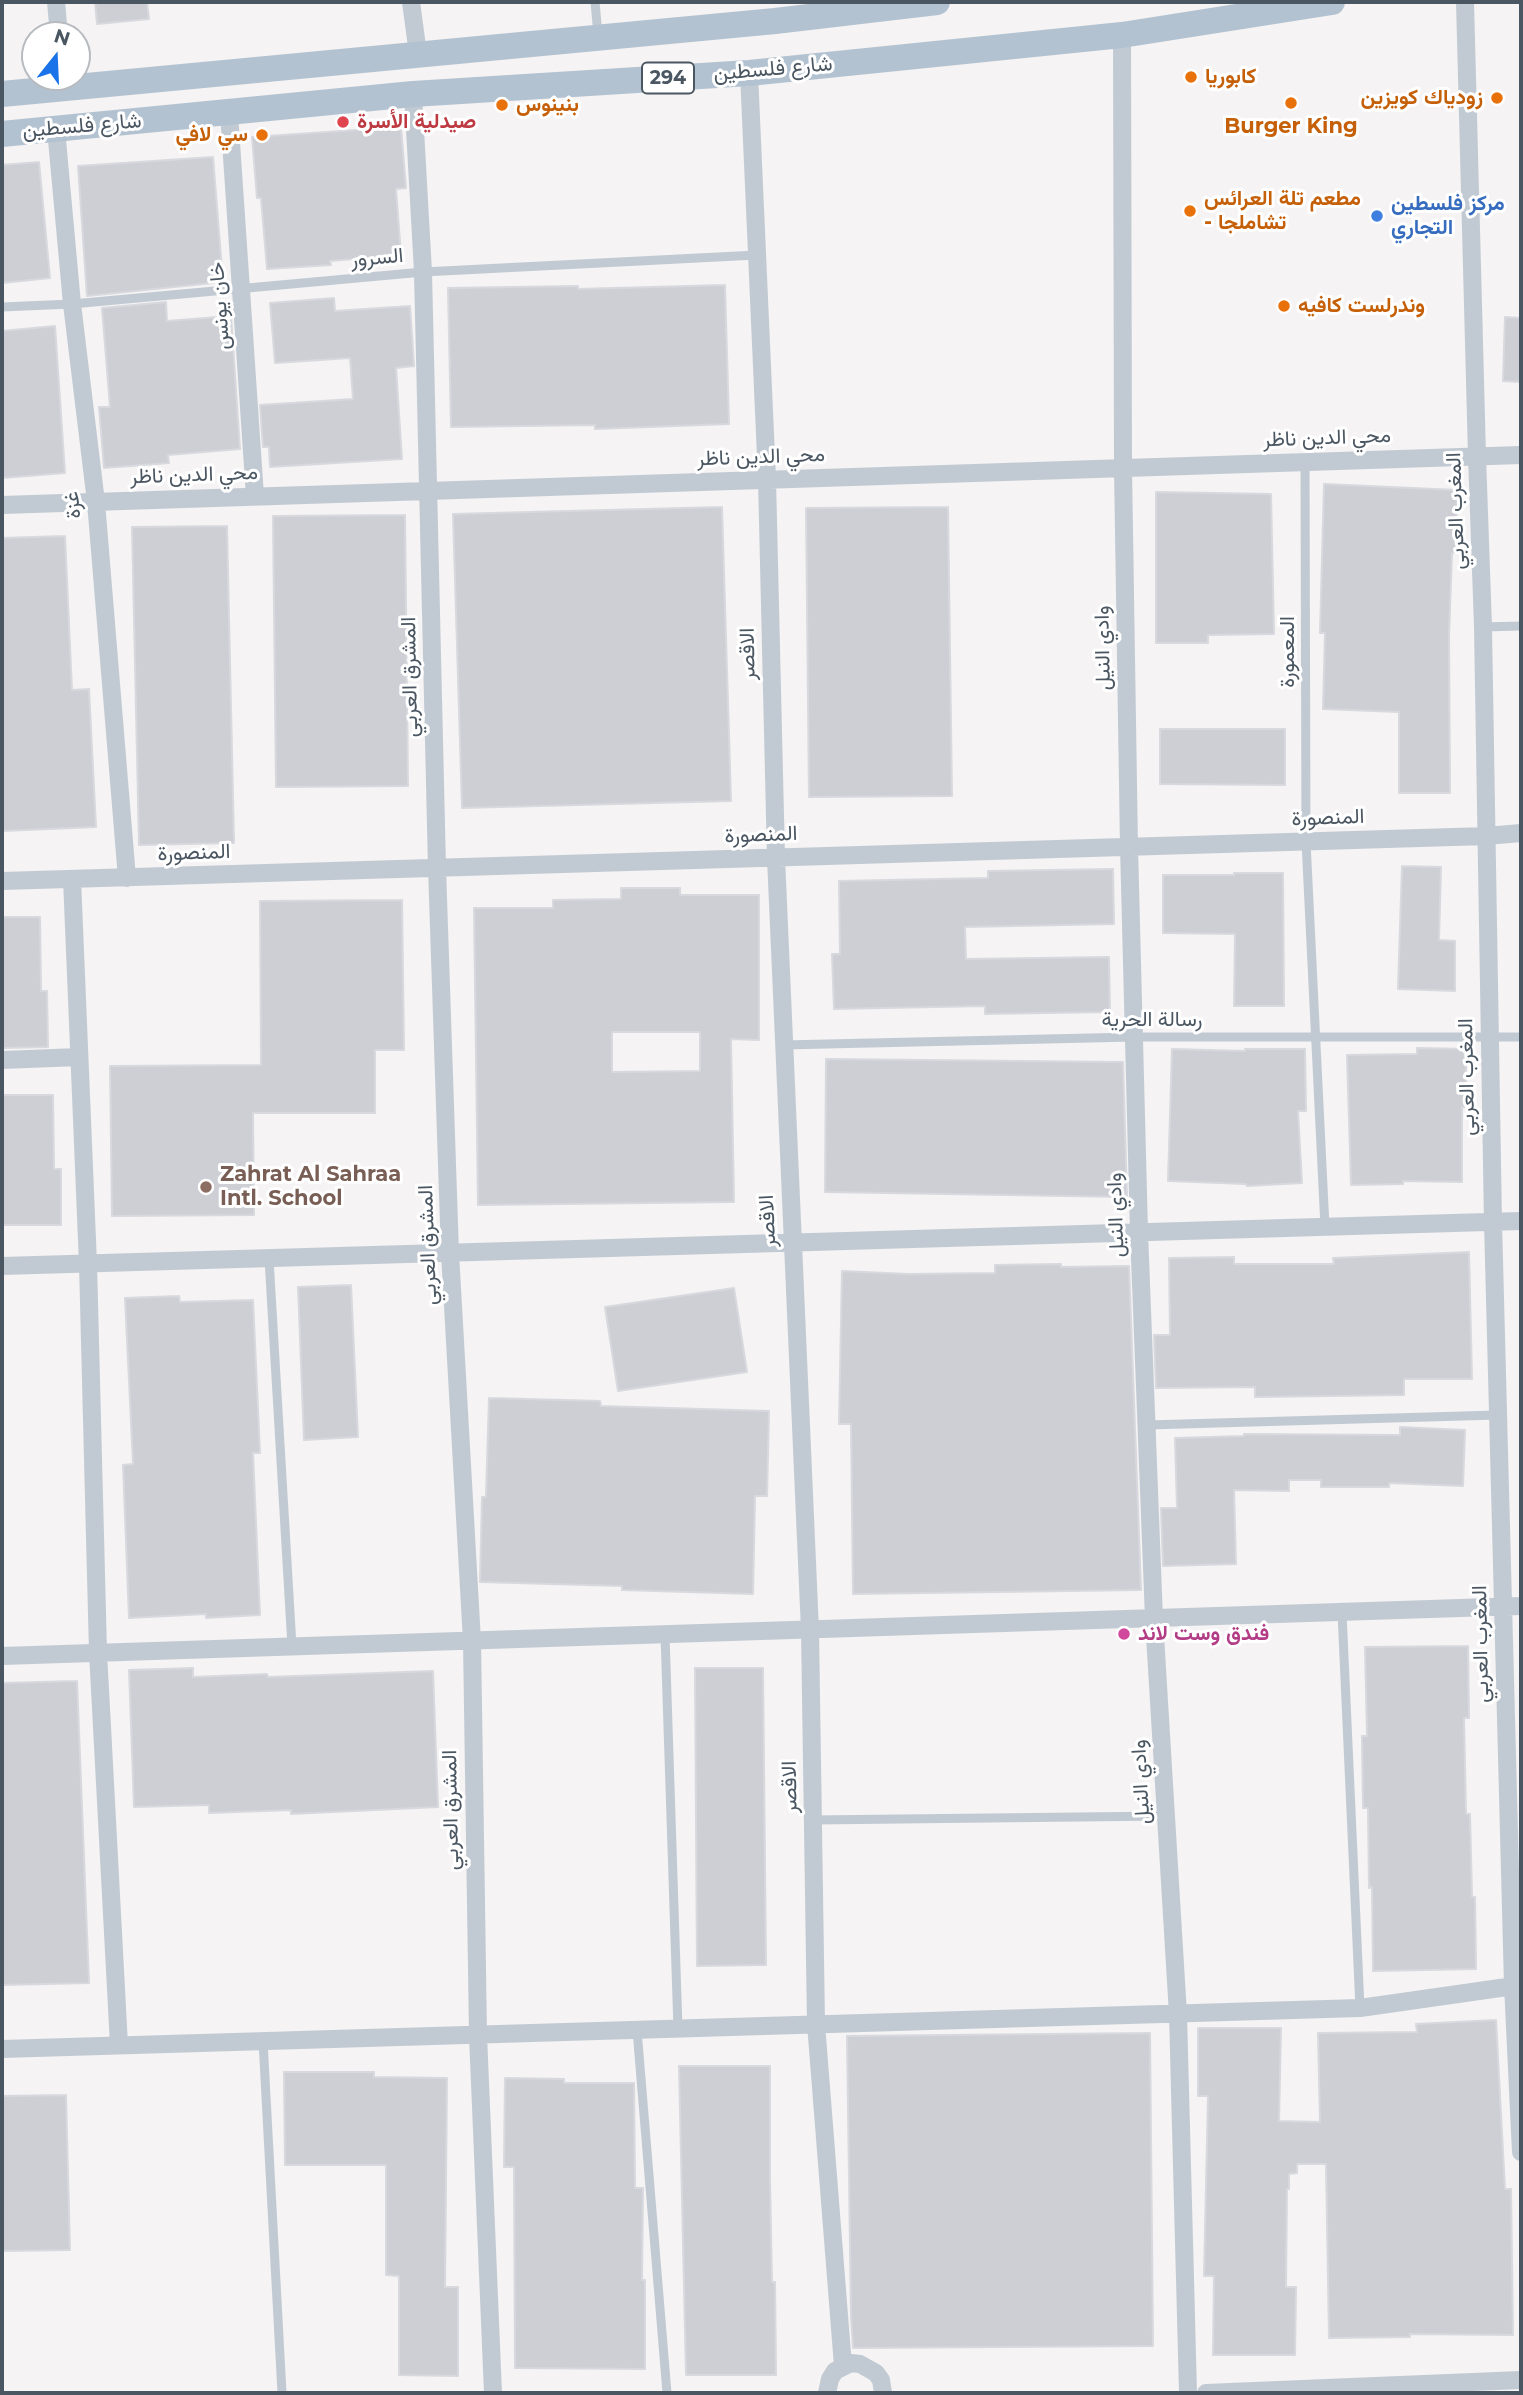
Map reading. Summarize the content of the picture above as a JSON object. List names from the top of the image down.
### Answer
{
  "streets": {
    "main road": ["شارع فلسطين", "294"],
    "street": [
      "خان يونس",
      "محي الدين ناظر",
      "غزة",
      "المغرب العربي",
      "وادي النيل",
      "الاقصر",
      "المشرق العربي",
      "المنصورة"
    ],
    "lane": ["السرور", "المعمورة", "رسالة الحرية"]
  },
  "crossings": [
    ["شارع فلسطين", "خان يونس"],
    ["شارع فلسطين", "غزة"],
    ["شارع فلسطين", "وادي النيل"],
    ["شارع فلسطين", "الاقصر"],
    ["شارع فلسطين", "المشرق العربي"],
    ["السرور", "خان يونس"],
    ["السرور", "غزة"],
    ["السرور", "الاقصر"],
    ["السرور", "المشرق العربي"],
    ["خان يونس", "محي الدين ناظر"],
    ["محي الدين ناظر", "غزة"],
    ["محي الدين ناظر", "المغرب العربي"],
    ["محي الدين ناظر", "وادي النيل"],
    ["محي الدين ناظر", "المعمورة"],
    ["محي الدين ناظر", "الاقصر"],
    ["محي الدين ناظر", "المشرق العربي"],
    ["غزة", "المنصورة"],
    ["المغرب العربي", "المنصورة"],
    ["المغرب العربي", "رسالة الحرية"],
    ["وادي النيل", "المنصورة"],
    ["وادي النيل", "رسالة الحرية"],
    ["المعمورة", "المنصورة"],
    ["المعمورة", "رسالة الحرية"],
    ["الاقصر", "المنصورة"],
    ["الاقصر", "رسالة الحرية"],
    ["المشرق العربي", "المنصورة"]
  ],
  "places": [
    "كابوريا",
    "زودياك كويزين",
    "Burger King",
    "بنينوس",
    "صيدلية الأسرة",
    "سي لافي",
    "مطعم تلة العرائس - تشاملجا",
    "مركز فلسطين التجاري",
    "وندرلست كافيه",
    "Zahrat Al Sahraa Intl. School",
    "فندق وست لاند"
  ],
  "north": "top"
}
